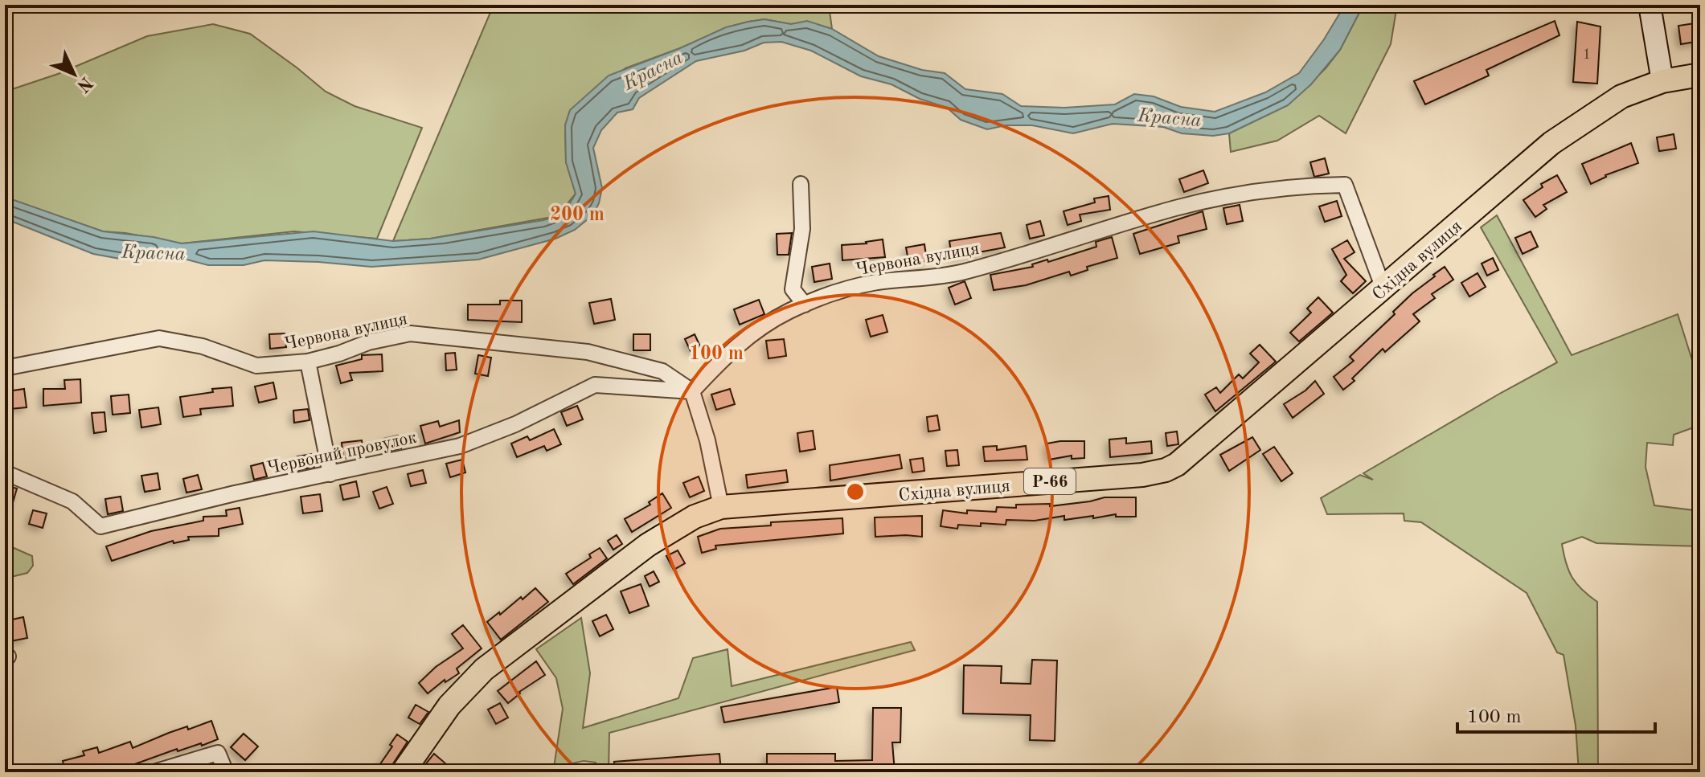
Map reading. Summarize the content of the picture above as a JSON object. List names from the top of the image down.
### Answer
{
  "streets": {
    "main road": ["Східна вулиця", "Р-66"],
    "street": ["Червона вулиця", "Червоний провулок"]
  },
  "crossings": [
    ["Червона вулиця", "Східна вулиця"],
    ["Червона вулиця", "Червоний провулок"],
    ["Східна вулиця", "Р-66"]
  ],
  "water": ["Красна"],
  "house_numbers": ["1"],
  "scale_bar": "100 m",
  "north": "bottom right",
  "rings": ["200 m", "100 m"]
}
